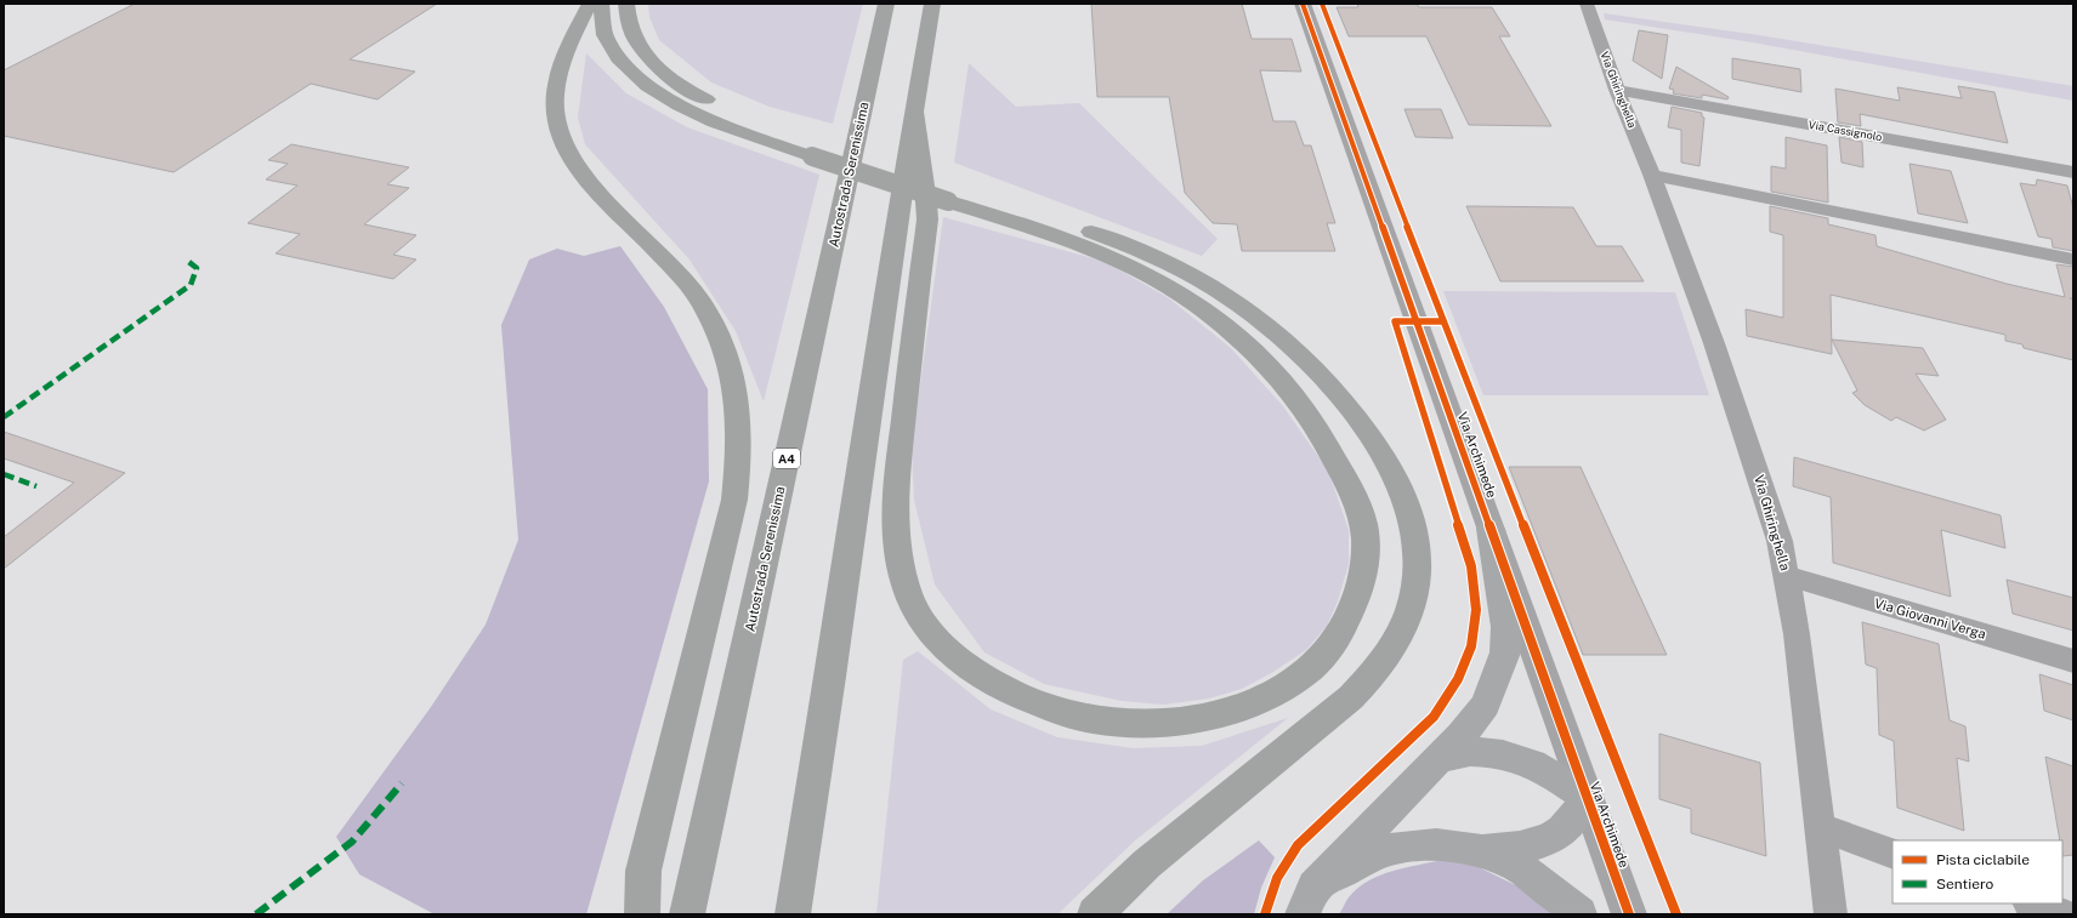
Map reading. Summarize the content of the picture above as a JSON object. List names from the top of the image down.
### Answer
{
  "streets": {
    "highway": ["Autostrada Serenissima", "A4"],
    "street": [
      "Via Ghiringhella",
      "Via Cassignolo",
      "Via Archimede",
      "Via Giovanni Verga"
    ]
  },
  "crossings": [
    ["Via Ghiringhella", "Via Cassignolo"],
    ["Via Ghiringhella", "Via Giovanni Verga"]
  ],
  "legend": ["Pista ciclabile", "Sentiero"]
}
